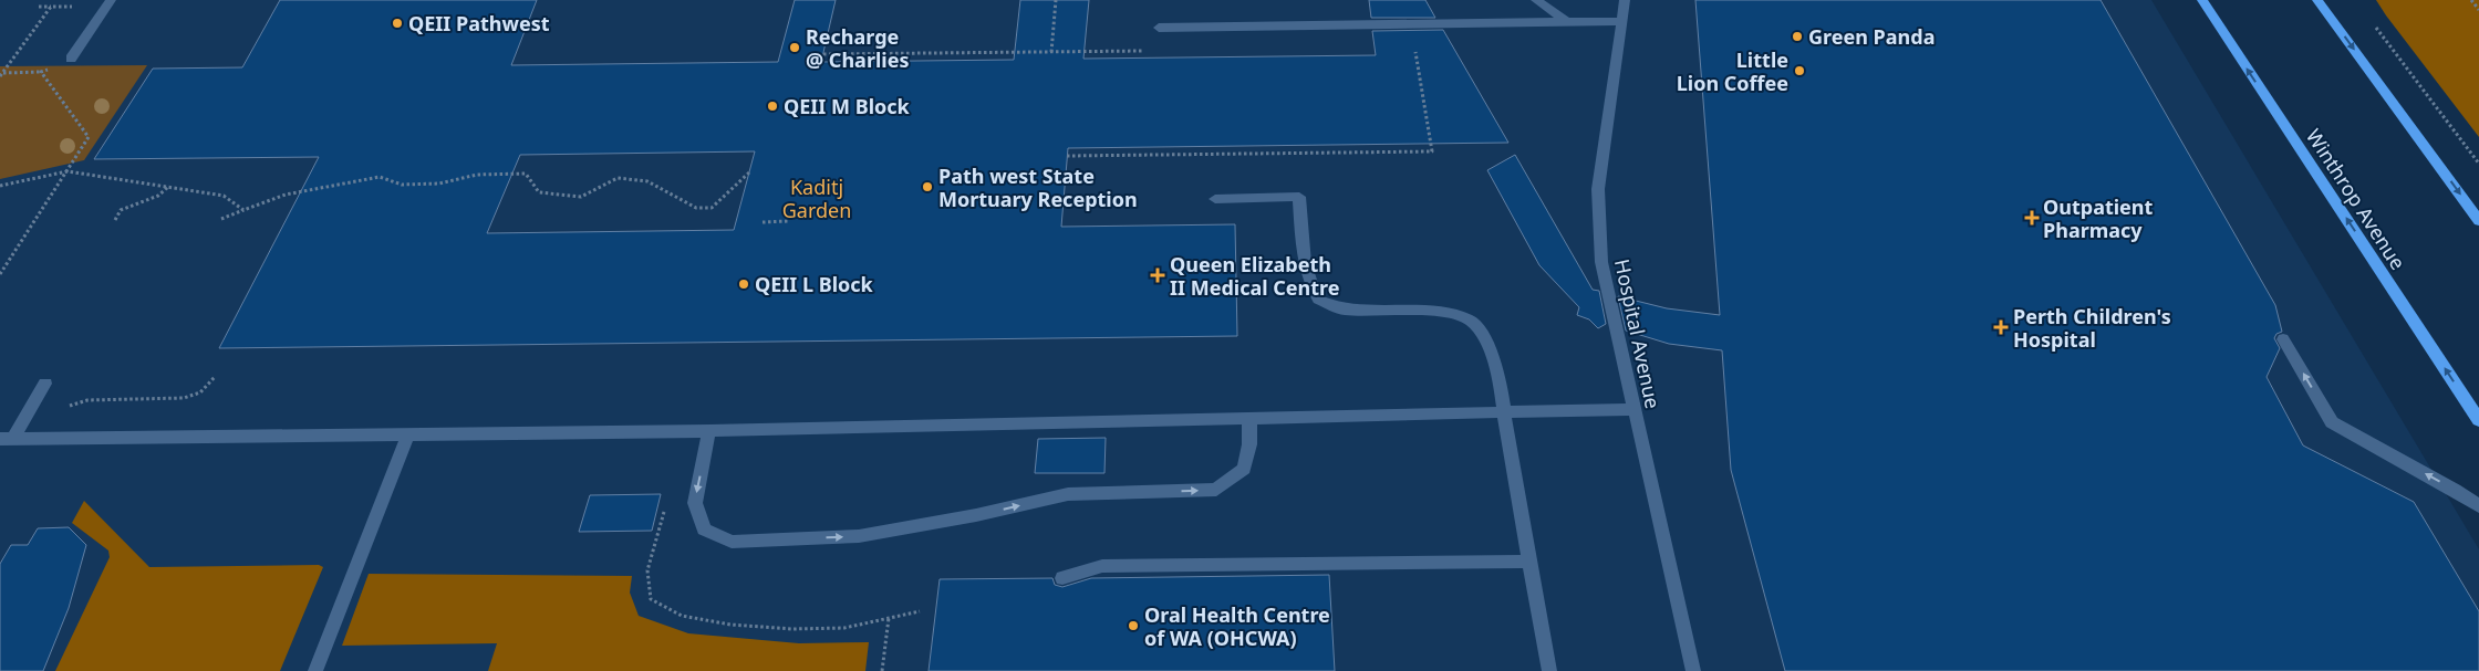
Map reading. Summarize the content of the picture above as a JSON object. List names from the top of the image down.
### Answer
{
  "streets": {
    "main road": ["Winthrop Avenue"],
    "lane": ["Hospital Avenue"]
  },
  "parks": ["Kaditj Garden"],
  "places": {
    "other": [
      "QEII Pathwest",
      "Green Panda",
      "Recharge @ Charlies",
      "Little Lion Coffee",
      "QEII M Block",
      "Path west State Mortuary Reception",
      "QEII L Block",
      "Oral Health Centre of WA (OHCWA)"
    ],
    "health": ["Outpatient Pharmacy", "Queen Elizabeth II Medical Centre", "Perth Children's Hospital"]
  }
}
